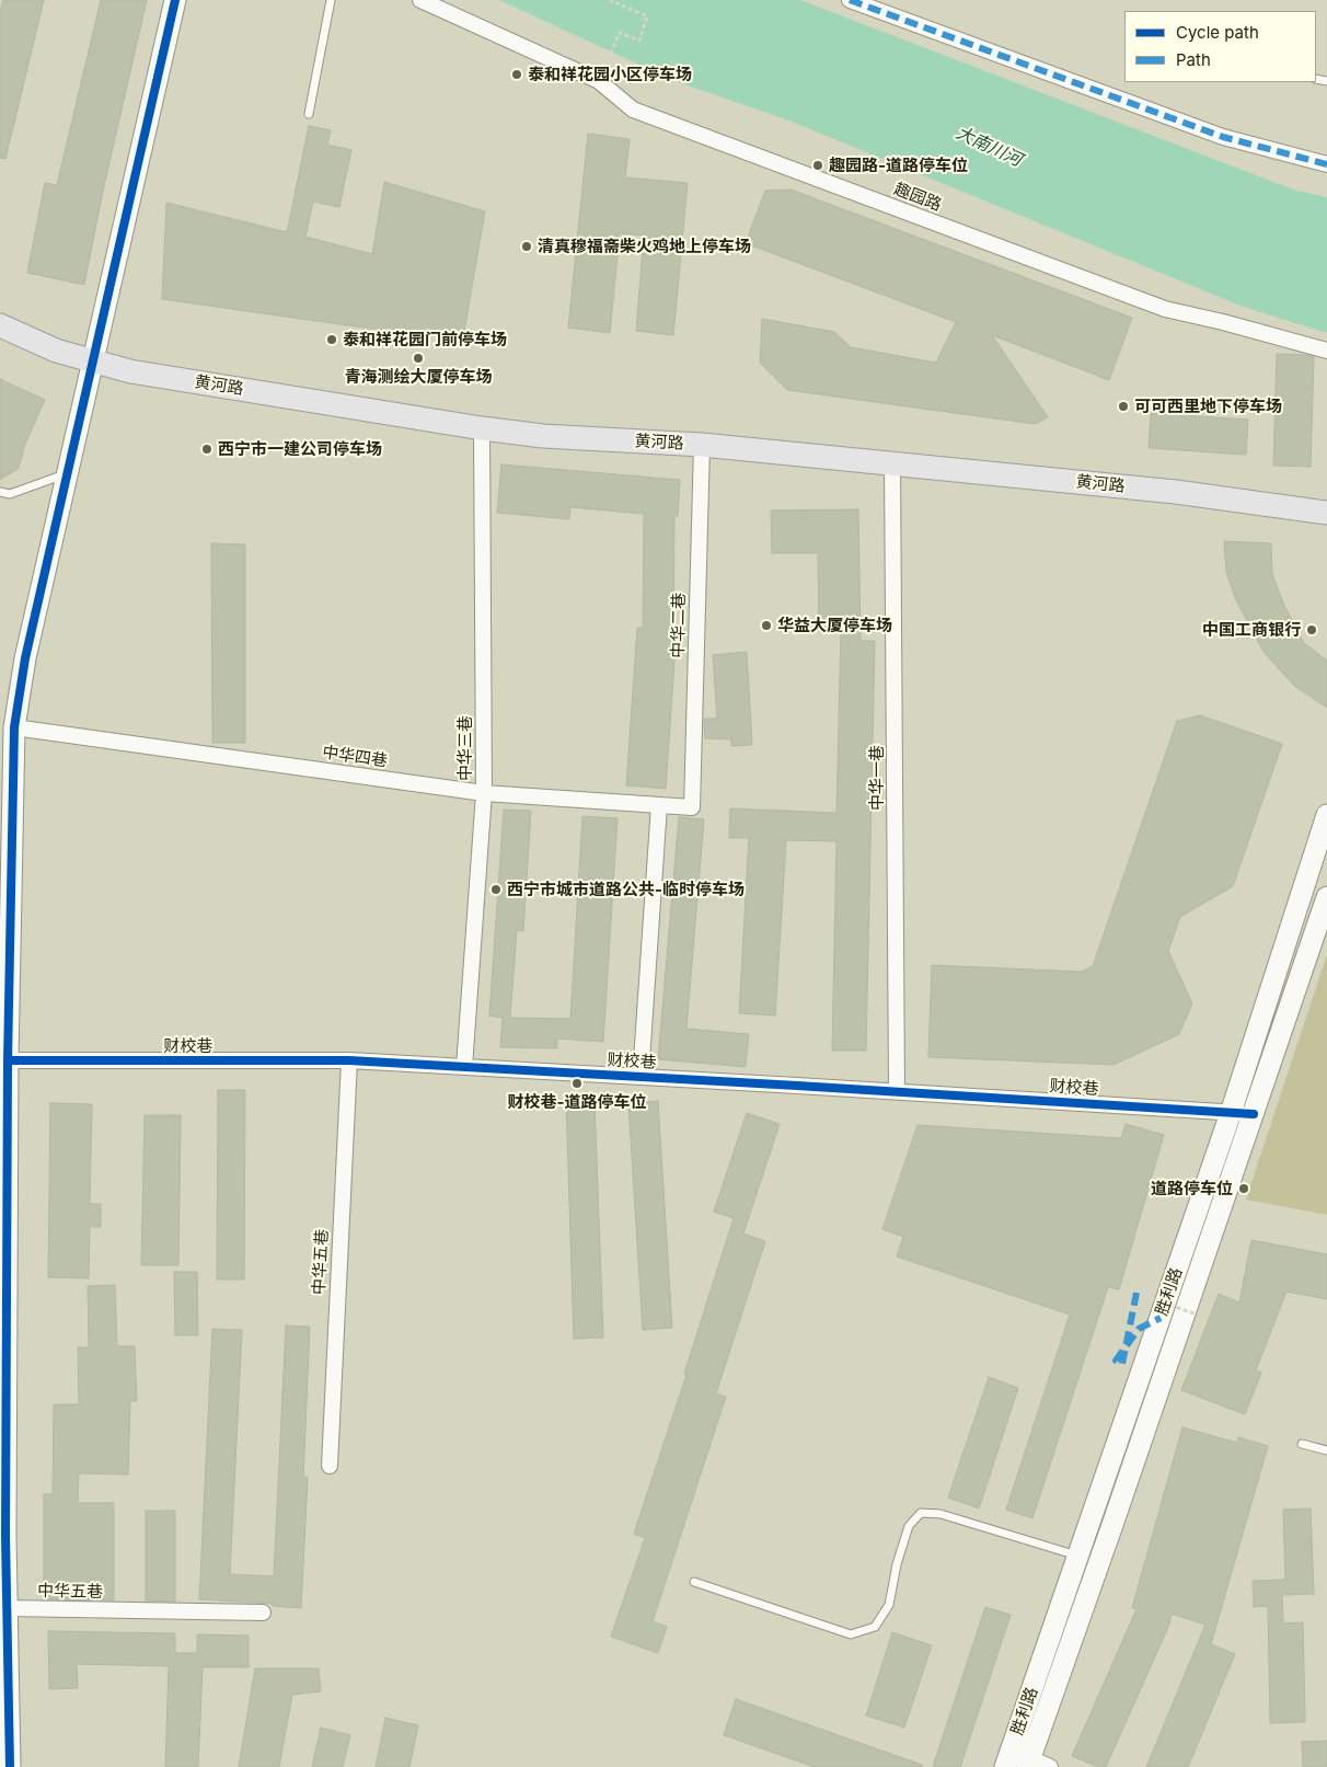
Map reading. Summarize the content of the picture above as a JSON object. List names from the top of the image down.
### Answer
{
  "streets": {
    "main road": ["黄河路", "胜利路"],
    "street": [
      "趣园路",
      "中华二巷",
      "中华三巷",
      "中华四巷",
      "中华一巷",
      "财校巷",
      "中华五巷"
    ]
  },
  "crossings": [
    ["黄河路", "中华二巷"],
    ["黄河路", "中华三巷"],
    ["黄河路", "中华一巷"],
    ["中华二巷", "中华四巷"],
    ["中华三巷", "中华四巷"],
    ["中华三巷", "财校巷"],
    ["中华一巷", "财校巷"],
    ["财校巷", "中华五巷"],
    ["财校巷", "胜利路"]
  ],
  "water": ["大南川河"],
  "places": [
    "泰和祥花园小区停车场",
    "趣园路-道路停车位",
    "清真穆福斋柴火鸡地上停车场",
    "泰和祥花园门前停车场",
    "青海测绘大厦停车场",
    "可可西里地下停车场",
    "西宁市一建公司停车场",
    "华益大厦停车场",
    "中国工商银行",
    "西宁市城市道路公共-临时停车场",
    "财校巷-道路停车位",
    "道路停车位"
  ],
  "legend": ["Cycle path", "Path"]
}
